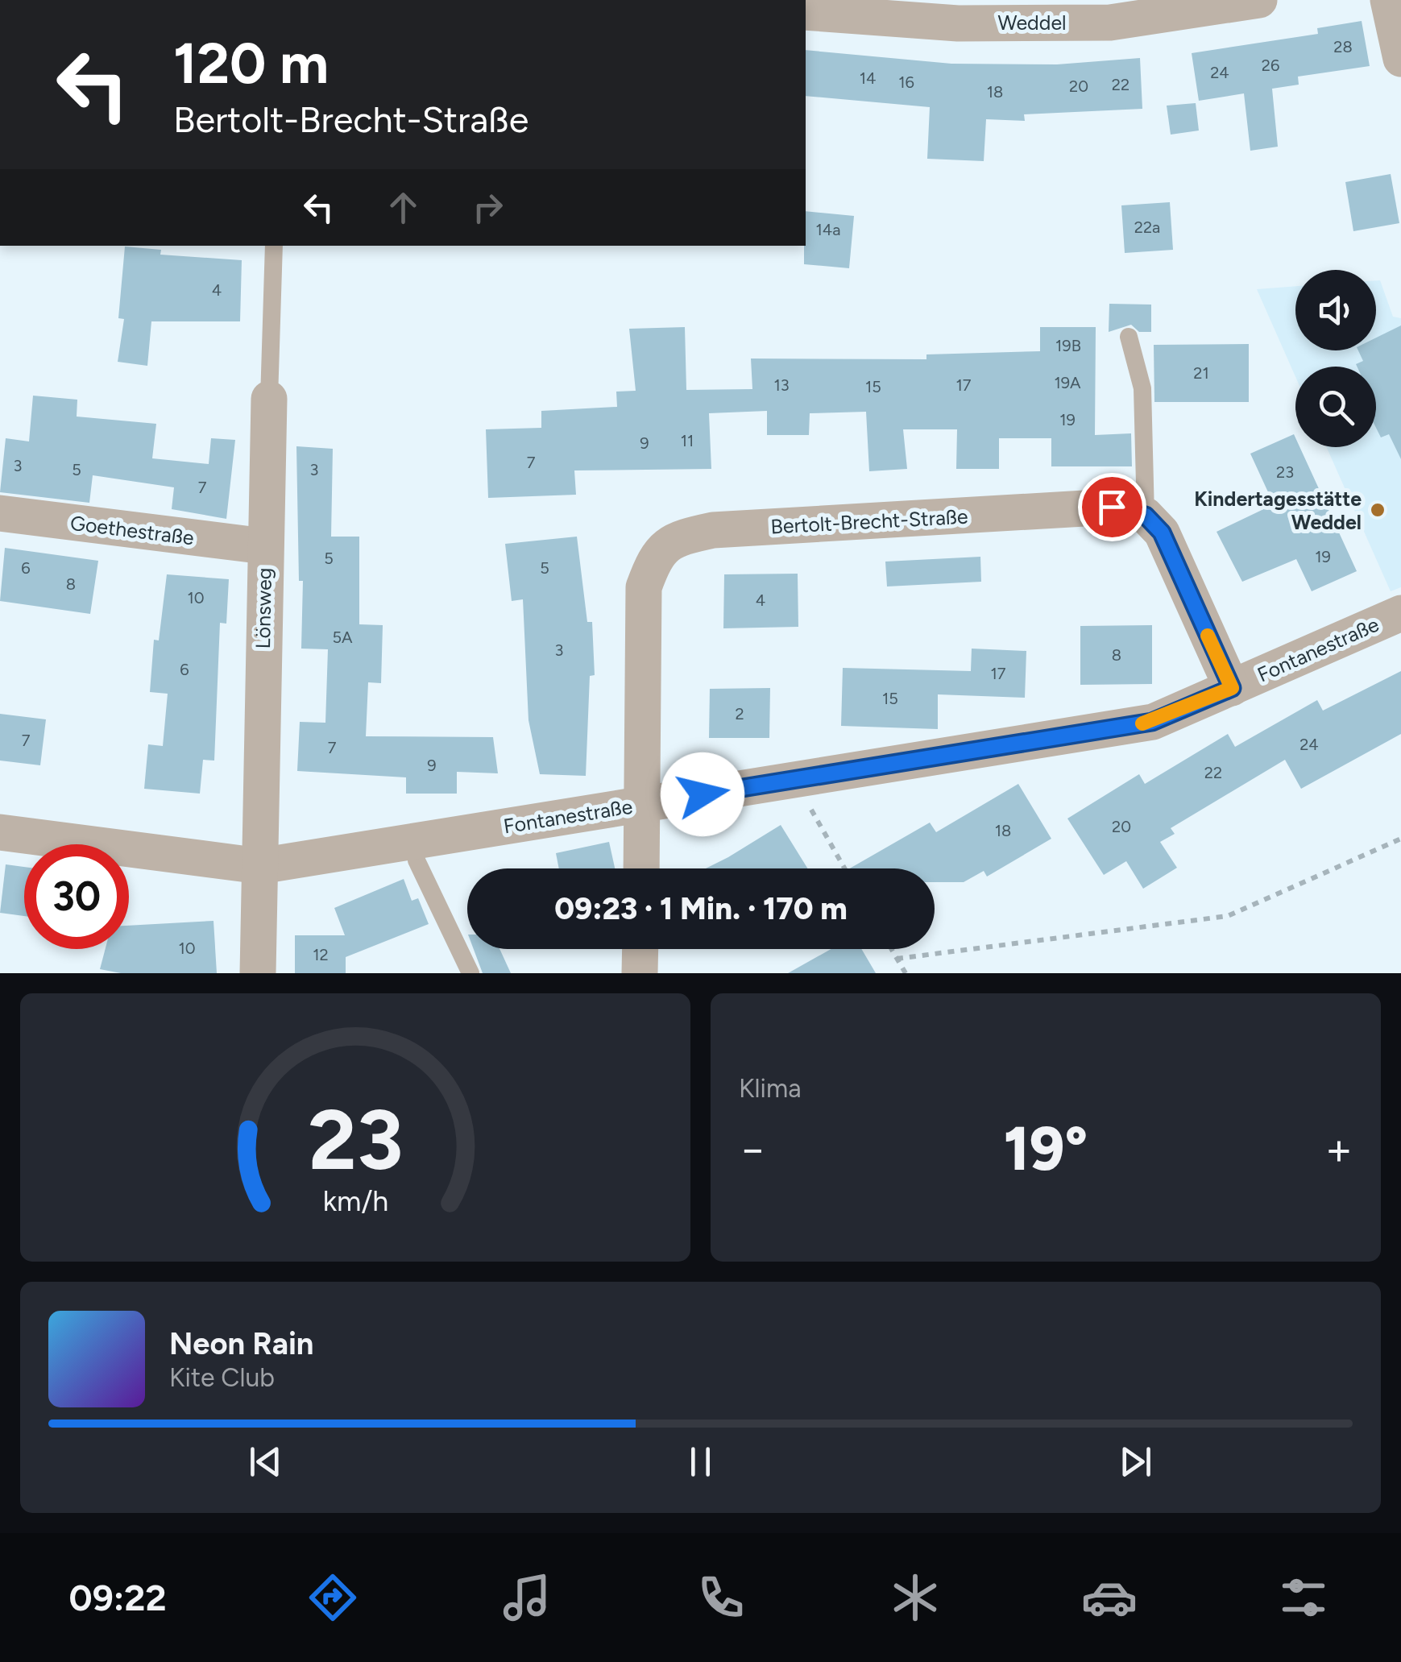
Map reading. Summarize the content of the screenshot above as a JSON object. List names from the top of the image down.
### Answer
{
  "streets": {
    "street": [
      "Weddel",
      "Bertolt-Brecht-Straße",
      "Goethestraße",
      "Lönsweg",
      "Fontanestraße"
    ]
  },
  "crossings": [
    ["Bertolt-Brecht-Straße", "Fontanestraße"],
    ["Goethestraße", "Lönsweg"],
    ["Lönsweg", "Fontanestraße"]
  ],
  "places": ["Kindertagesstätte Weddel"],
  "house_numbers": [
    "28",
    "26",
    "24",
    "14",
    "16",
    "22",
    "20",
    "18",
    "22a",
    "14a",
    "4",
    "19B",
    "21",
    "19A",
    "13",
    "17",
    "15",
    "19",
    "11",
    "9",
    "7",
    "3",
    "5",
    "3",
    "23",
    "7",
    "19",
    "5",
    "6",
    "5",
    "8",
    "10",
    "4",
    "5A",
    "3",
    "8",
    "6",
    "17",
    "15",
    "2",
    "7",
    "24",
    "7",
    "9",
    "22",
    "20",
    "18",
    "10",
    "12"
  ],
  "page": {
    "turn": ["120 m", "Bertolt-Brecht-Straße"],
    "limit": "30",
    "trip": "09:23 · 1 Min. · 170 m",
    "tile": "Klima",
    "heat": ["−", "19°", "+"],
    "song": ["Neon Rain", "Kite Club"],
    "tabs": "09:22",
    "gauge": ["23", "km/h"]
  }
}
